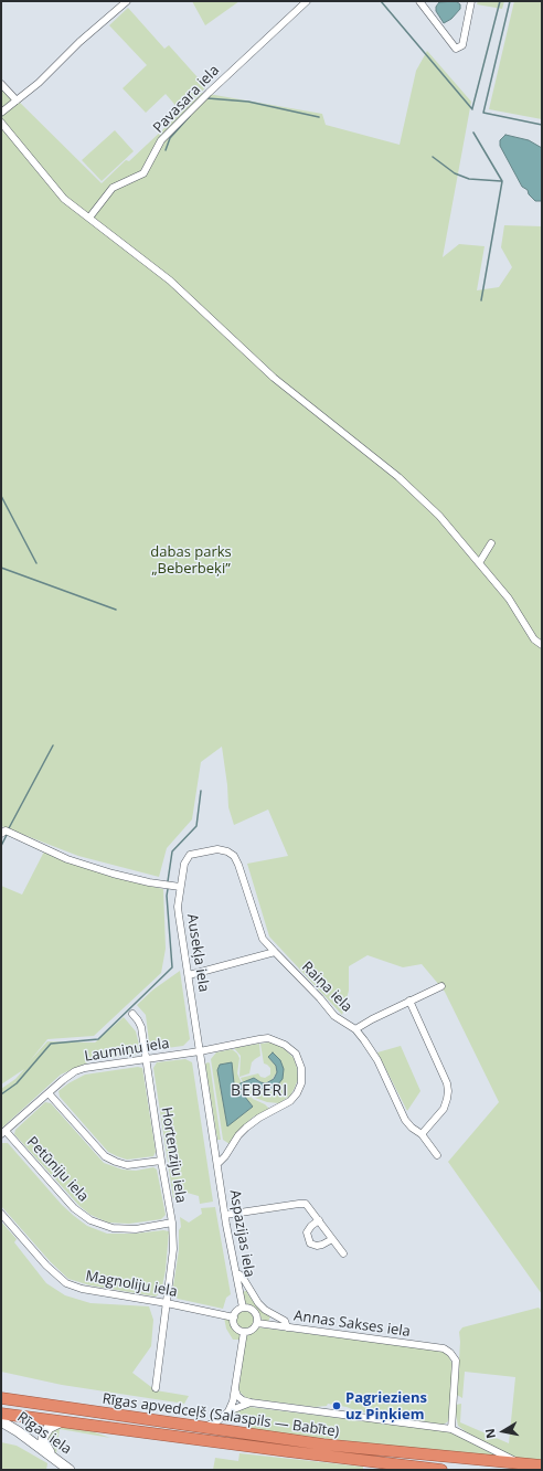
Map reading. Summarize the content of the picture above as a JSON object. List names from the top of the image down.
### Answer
{
  "streets": {
    "highway": ["Rīgas apvedceļš (Salaspils — Babīte)"],
    "main road": ["Rīgas iela"],
    "street": [
      "Pavasara iela",
      "Ausekļa iela",
      "Raiņa iela",
      "Laumiņu iela",
      "Hortenziju iela",
      "Petūniju iela",
      "Aspazijas iela",
      "Magnoliju iela",
      "Annas Sakses iela"
    ]
  },
  "crossings": [
    ["Ausekļa iela", "Raiņa iela"],
    ["Ausekļa iela", "Laumiņu iela"],
    ["Ausekļa iela", "Aspazijas iela"],
    ["Laumiņu iela", "Hortenziju iela"],
    ["Laumiņu iela", "Petūniju iela"],
    ["Laumiņu iela", "Aspazijas iela"],
    ["Hortenziju iela", "Petūniju iela"],
    ["Hortenziju iela", "Magnoliju iela"],
    ["Aspazijas iela", "Magnoliju iela"],
    ["Aspazijas iela", "Annas Sakses iela"],
    ["Magnoliju iela", "Annas Sakses iela"]
  ],
  "districts": ["BEBERI"],
  "parks": ["dabas parks „Beberbeķi”"],
  "places": ["Pagrieziens uz Piņķiem"],
  "north": "left"
}
